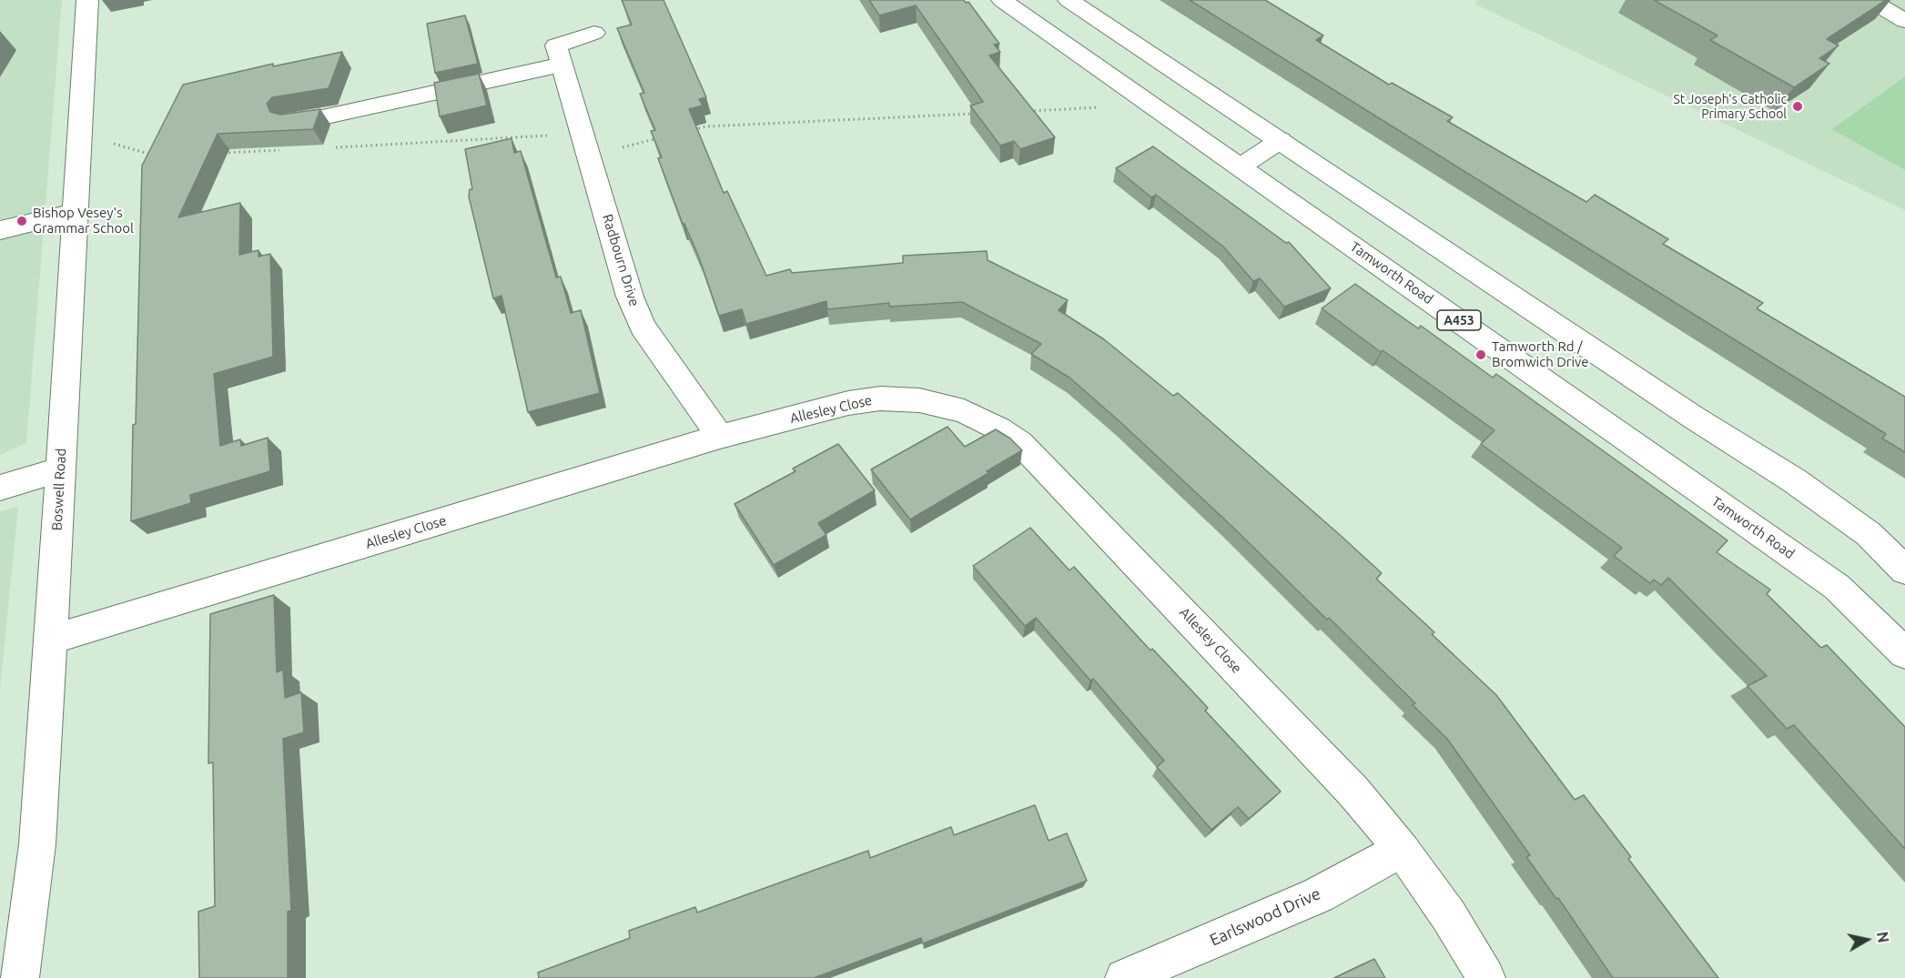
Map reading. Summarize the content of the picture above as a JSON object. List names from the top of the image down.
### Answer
{
  "streets": {
    "street": [
      "Radbourn Drive",
      "Tamworth Road",
      "A453",
      "Allesley Close",
      "Boswell Road",
      "Earlswood Drive"
    ]
  },
  "crossings": [
    ["Radbourn Drive", "Allesley Close"],
    ["Allesley Close", "Boswell Road"],
    ["Allesley Close", "Earlswood Drive"]
  ],
  "places": ["St Joseph's Catholic Primary School", "Bishop Vesey's Grammar School", "Tamworth Rd / Bromwich Drive"],
  "north": "right"
}
